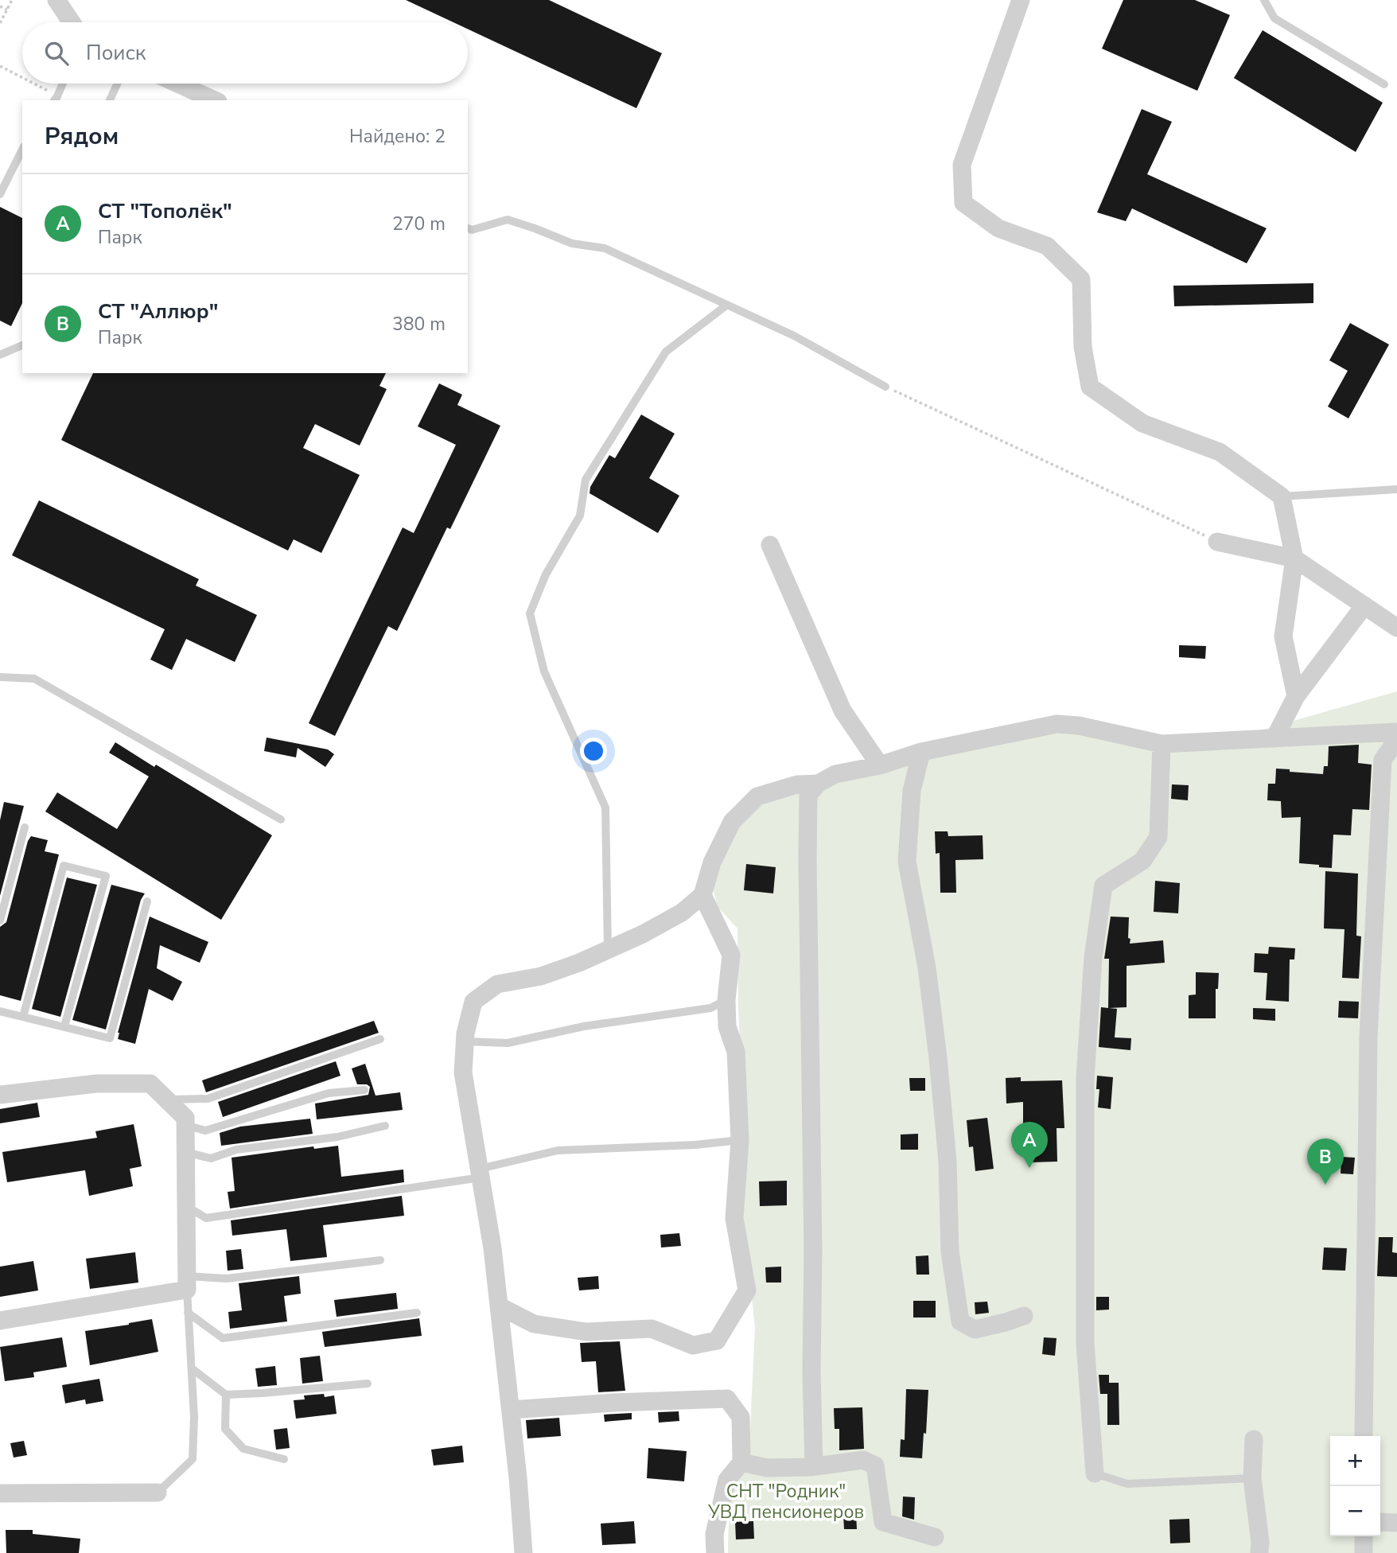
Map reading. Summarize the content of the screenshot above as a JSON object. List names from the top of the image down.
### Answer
{
  "parks": ["СНТ \"Родник\" УВД пенсионеров"],
  "page": {
    "search": "Поиск",
    "heading": ["Рядом", "Найдено: 2"],
    "list": [
      {
        "mark": "A",
        "name": "СТ \"Тополёк\"",
        "note": "Парк",
        "value": "270 m"
      },
      {
        "mark": "B",
        "name": "СТ \"Аллюр\"",
        "note": "Парк",
        "value": "380 m"
      }
    ],
    "pins": ["A", "B"],
    "map_buttons": ["+", "−"]
  }
}
